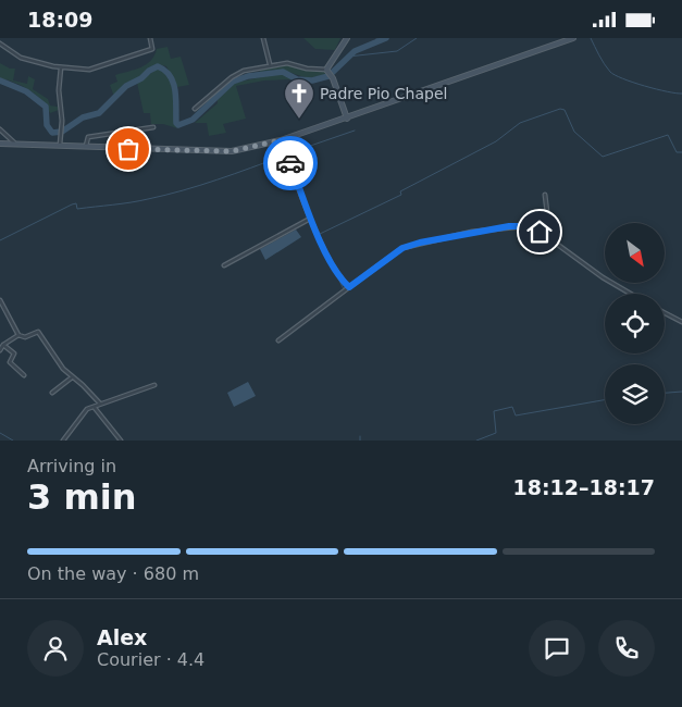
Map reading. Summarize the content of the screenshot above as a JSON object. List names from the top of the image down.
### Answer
{
  "places": {
    "church": ["Padre Pio Chapel"]
  },
  "north": "bottom right",
  "page": {
    "status": "18:09",
    "heading": ["3 min", "Arriving in", "18:12–18:17"],
    "panel": ["Alex", "Courier · 4.4"],
    "bar": "On the way · 680 m"
  }
}
